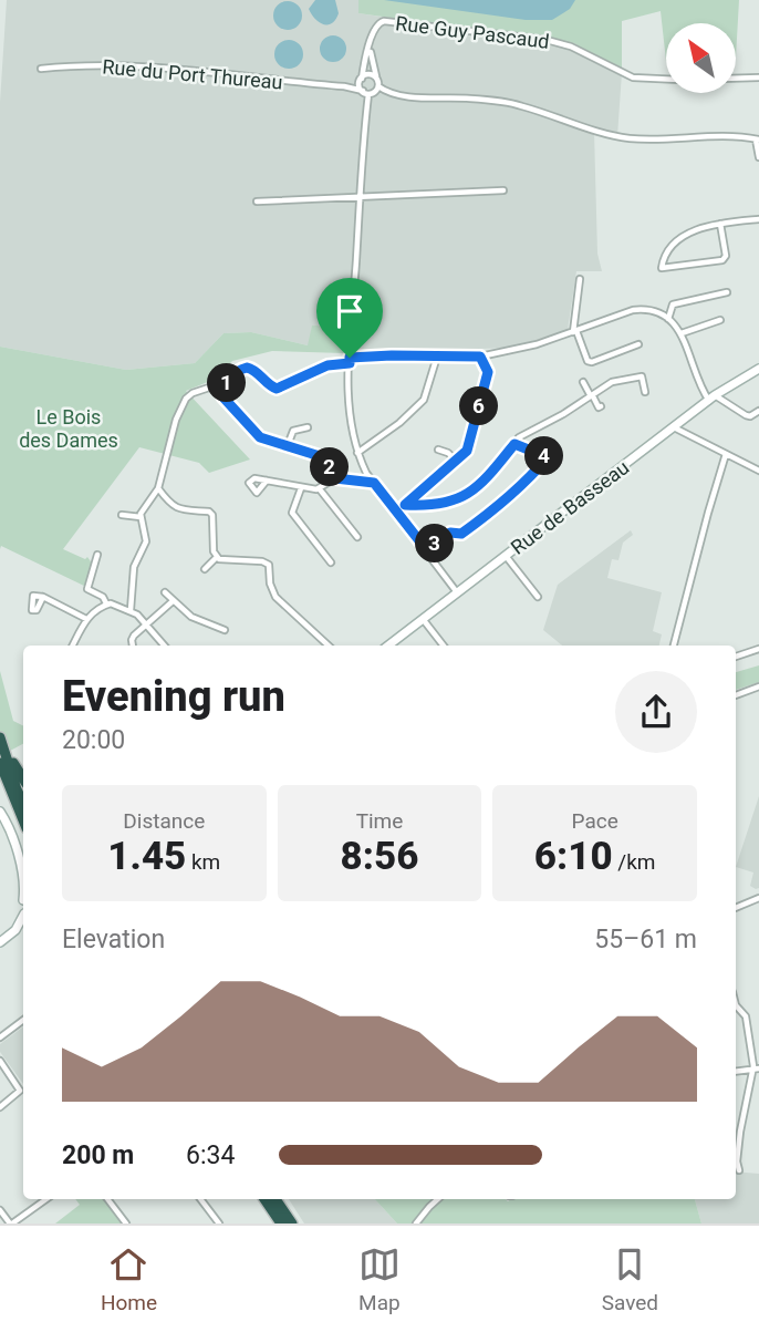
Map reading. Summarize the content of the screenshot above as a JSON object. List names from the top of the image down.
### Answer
{
  "streets": {
    "street": ["Rue Guy Pascaud", "Rue du Port Thureau", "Rue de Basseau"]
  },
  "crossings": [
    ["Rue Guy Pascaud", "Rue du Port Thureau"]
  ],
  "parks": ["Le Bois des Dames"],
  "north": "top left",
  "page": {
    "pins": [
      "1",
      "6",
      "4",
      "2",
      "3"
    ],
    "heading": ["Evening run", "20:00"],
    "stats": [
      ["Distance", "1.45 km"],
      ["Time", "8:56"],
      ["Pace", "6:10 /km"]
    ],
    "chart": ["Elevation", "55–61 m"],
    "list": [
      {
        "name": "200 m",
        "note": "6:34"
      }
    ],
    "tabs": ["Home", "Map", "Saved"]
  }
}
